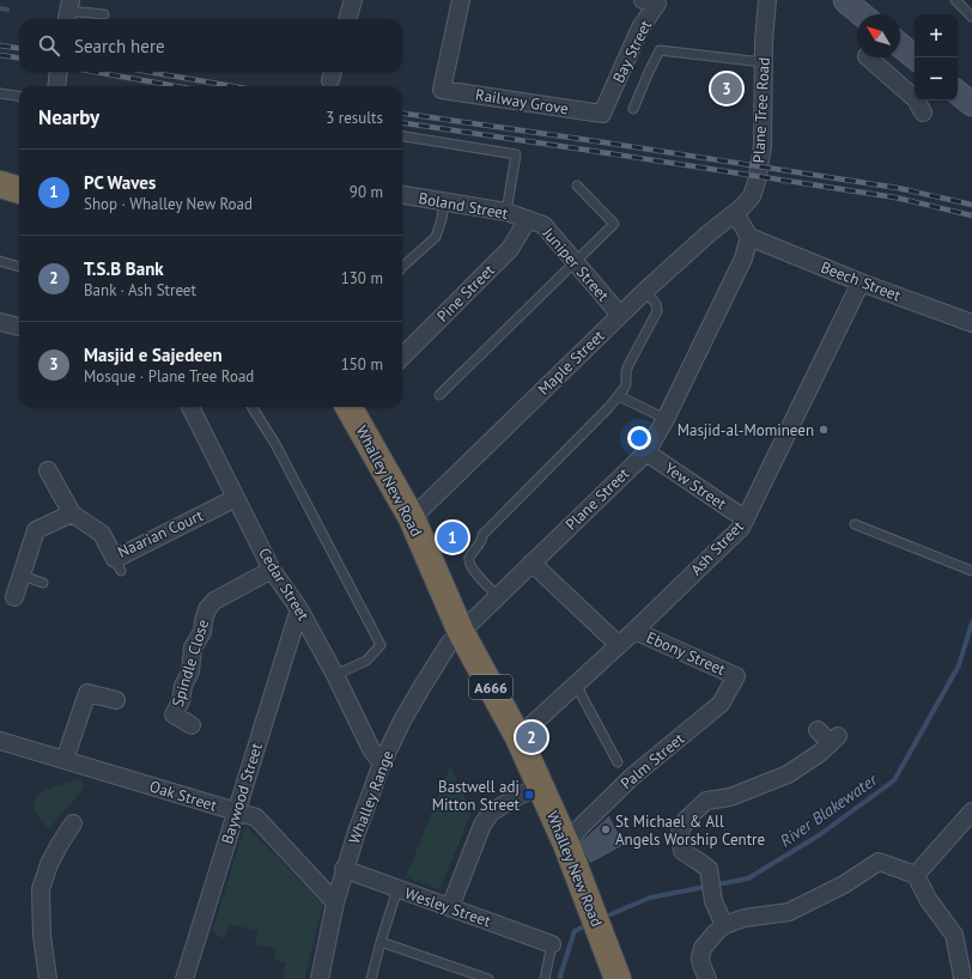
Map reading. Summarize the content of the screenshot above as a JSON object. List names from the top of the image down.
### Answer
{
  "streets": {
    "highway": ["Whalley New Road", "A666"],
    "street": [
      "Bay Street",
      "Railway Grove",
      "Plane Tree Road",
      "Boland Street",
      "Juniper Street",
      "Beech Street",
      "Pine Street",
      "Maple Street",
      "Yew Street",
      "Plane Street",
      "Naarian Court",
      "Ash Street",
      "Cedar Street",
      "Ebony Street",
      "Spindle Close",
      "Palm Street",
      "Baywood Street",
      "Oak Street",
      "Whalley Range",
      "Wesley Street"
    ]
  },
  "crossings": [
    ["Bay Street", "Railway Grove"],
    ["Plane Tree Road", "Maple Street"],
    ["Boland Street", "Juniper Street"],
    ["Boland Street", "Pine Street"],
    ["Juniper Street", "Pine Street"],
    ["Juniper Street", "Maple Street"],
    ["Beech Street", "Plane Street"],
    ["Beech Street", "Ash Street"],
    ["Maple Street", "Whalley New Road"],
    ["Whalley New Road", "Plane Street"],
    ["Whalley New Road", "Ash Street"],
    ["Whalley New Road", "Palm Street"],
    ["Whalley New Road", "Whalley Range"],
    ["Yew Street", "Plane Street"],
    ["Yew Street", "Ash Street"],
    ["Plane Street", "Whalley Range"],
    ["Naarian Court", "Cedar Street"],
    ["Ash Street", "Ebony Street"],
    ["Cedar Street", "Spindle Close"],
    ["Cedar Street", "Baywood Street"],
    ["Cedar Street", "Whalley Range"],
    ["Ebony Street", "Palm Street"],
    ["Baywood Street", "Oak Street"],
    ["Oak Street", "Whalley Range"],
    ["Whalley Range", "Wesley Street"]
  ],
  "water": ["River Blakewater"],
  "places": {
    "other": ["Masjid-al-Momineen", "St Michael & All Angels Worship Centre"],
    "transit": ["Bastwell adj Mitton Street"]
  },
  "north": "top left",
  "page": {
    "map_buttons": ["+", "−"],
    "search": "Search here",
    "pins": ["3", "1", "2"],
    "heading": ["Nearby", "3 results"],
    "list": [
      {
        "mark": "1",
        "name": "PC Waves",
        "note": "Shop · Whalley New Road",
        "value": "90 m"
      },
      {
        "mark": "2",
        "name": "T.S.B Bank",
        "note": "Bank · Ash Street",
        "value": "130 m"
      },
      {
        "mark": "3",
        "name": "Masjid e Sajedeen",
        "note": "Mosque · Plane Tree Road",
        "value": "150 m"
      }
    ]
  }
}
